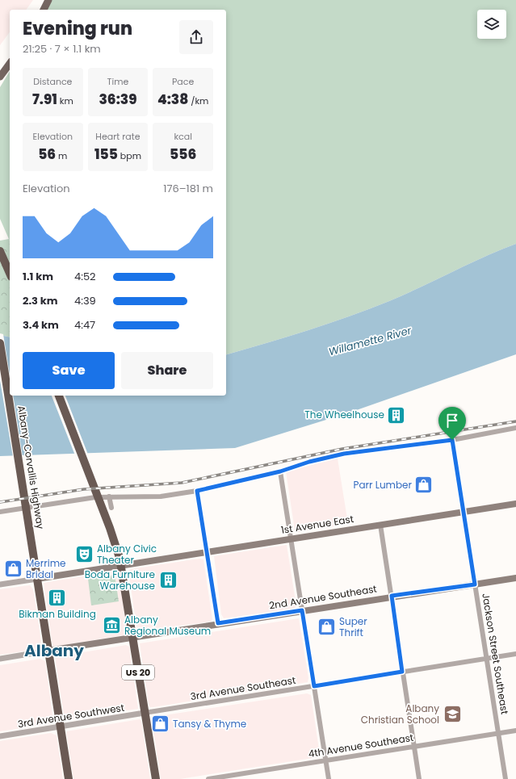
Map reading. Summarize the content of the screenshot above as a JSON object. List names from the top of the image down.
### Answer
{
  "streets": {
    "highway": ["Albany-Corvallis Highway", "US 20"],
    "main road": ["1st Avenue East", "2nd Avenue Southeast"],
    "street": [
      "Jackson Street Southeast",
      "3rd Avenue Southeast",
      "3rd Avenue Southwest",
      "4th Avenue Southeast"
    ]
  },
  "crossings": [
    ["Albany-Corvallis Highway", "1st Avenue East"],
    ["Albany-Corvallis Highway", "2nd Avenue Southeast"],
    ["Albany-Corvallis Highway", "3rd Avenue Southwest"],
    ["1st Avenue East", "Jackson Street Southeast"],
    ["1st Avenue East", "US 20"],
    ["2nd Avenue Southeast", "Jackson Street Southeast"],
    ["2nd Avenue Southeast", "US 20"],
    ["Jackson Street Southeast", "3rd Avenue Southeast"],
    ["Jackson Street Southeast", "4th Avenue Southeast"],
    ["US 20", "3rd Avenue Southeast"],
    ["US 20", "3rd Avenue Southwest"],
    ["3rd Avenue Southeast", "3rd Avenue Southwest"]
  ],
  "districts": ["Albany"],
  "water": ["Willamette River"],
  "places": {
    "building": ["The Wheelhouse", "Boda Furniture Warehouse", "Bikman Building"],
    "shop": [
      "Parr Lumber",
      "Merrime Bridal",
      "Super Thrift",
      "Tansy & Thyme"
    ],
    "theatre": ["Albany Civic Theater"],
    "museum": ["Albany Regional Museum"],
    "school or university": ["Albany Christian School"]
  },
  "page": {
    "heading": ["Evening run", "21:25 · 7 × 1.1 km"],
    "stats": [
      ["Distance", "7.91 km"],
      ["Time", "36:39"],
      ["Pace", "4:38 /km"],
      ["Elevation", "56 m"],
      ["Heart rate", "155 bpm"],
      ["kcal", "556"]
    ],
    "chart": ["Elevation", "176–181 m"],
    "list": [
      {
        "name": "1.1 km",
        "note": "4:52"
      },
      {
        "name": "2.3 km",
        "note": "4:39"
      },
      {
        "name": "3.4 km",
        "note": "4:47"
      }
    ],
    "buttons": ["Save", "Share"]
  }
}
